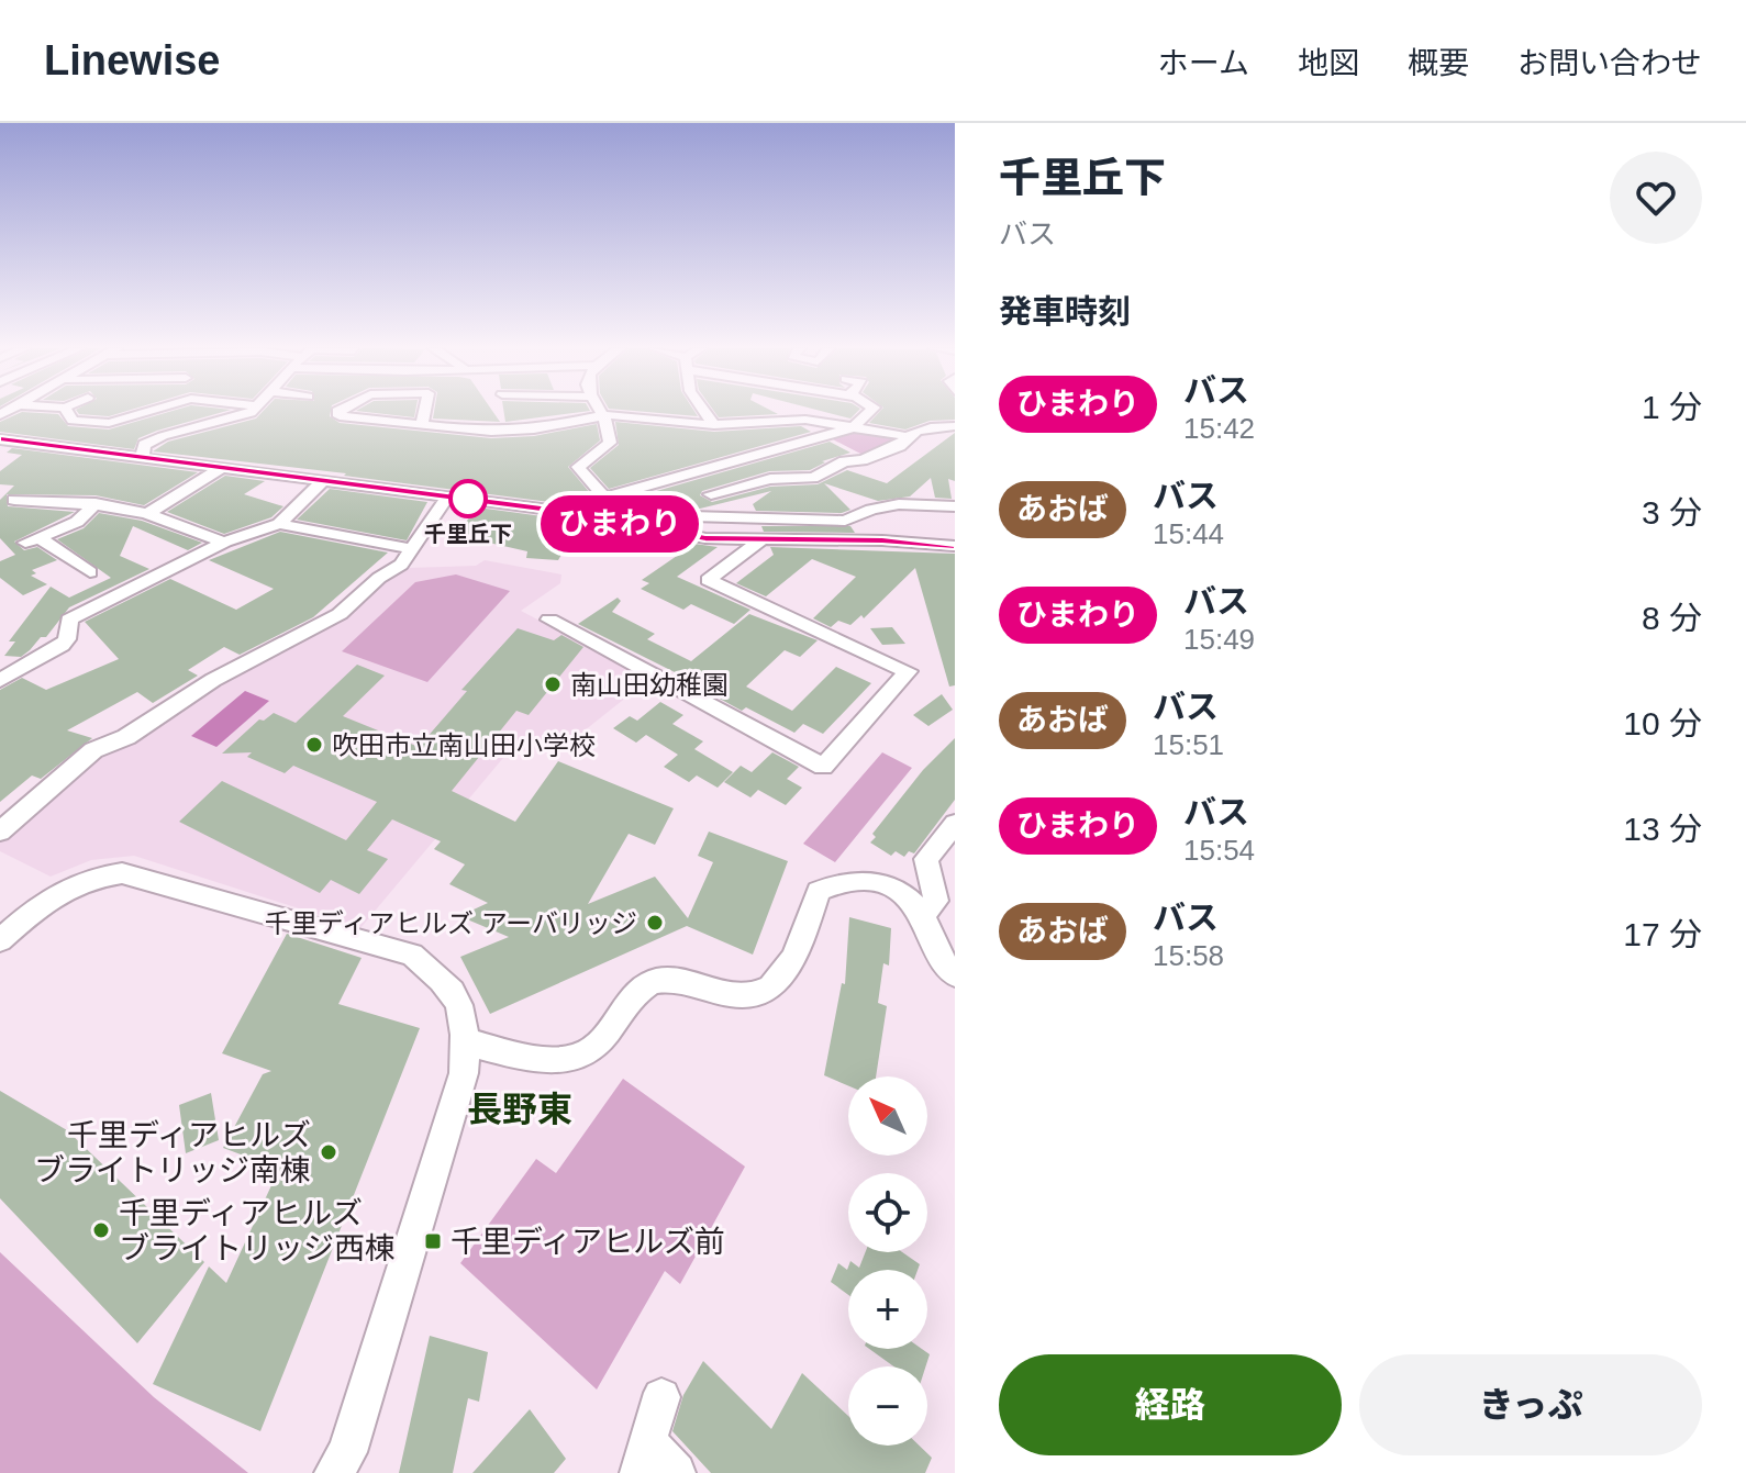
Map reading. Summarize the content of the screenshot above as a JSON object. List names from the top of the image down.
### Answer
{
  "districts": ["長野東"],
  "places": {
    "other": [
      "千里丘下",
      "南山田幼稚園",
      "吹田市立南山田小学校",
      "千里ディアヒルズ アーバリッジ",
      "千里ディアヒルズ ブライトリッジ南棟",
      "千里ディアヒルズ ブライトリッジ西棟"
    ],
    "transit": ["千里ディアヒルズ前"]
  },
  "lines": ["bus line ひまわり"],
  "north": "top left",
  "page": {
    "header": "Linewise",
    "nav": [
      "ホーム",
      "地図",
      "概要",
      "お問い合わせ"
    ],
    "on_map": "ひまわり",
    "heading": [
      ["千里丘下", "バス"],
      "発車時刻"
    ],
    "list": [
      {
        "mark": "ひまわり",
        "name": "バス",
        "note": "15:42",
        "value": "1 分"
      },
      {
        "mark": "あおば",
        "name": "バス",
        "note": "15:44",
        "value": "3 分"
      },
      {
        "mark": "ひまわり",
        "name": "バス",
        "note": "15:49",
        "value": "8 分"
      },
      {
        "mark": "あおば",
        "name": "バス",
        "note": "15:51",
        "value": "10 分"
      },
      {
        "mark": "ひまわり",
        "name": "バス",
        "note": "15:54",
        "value": "13 分"
      },
      {
        "mark": "あおば",
        "name": "バス",
        "note": "15:58",
        "value": "17 分"
      }
    ],
    "map_buttons": ["+", "−"],
    "buttons": ["経路", "きっぷ"]
  }
}
